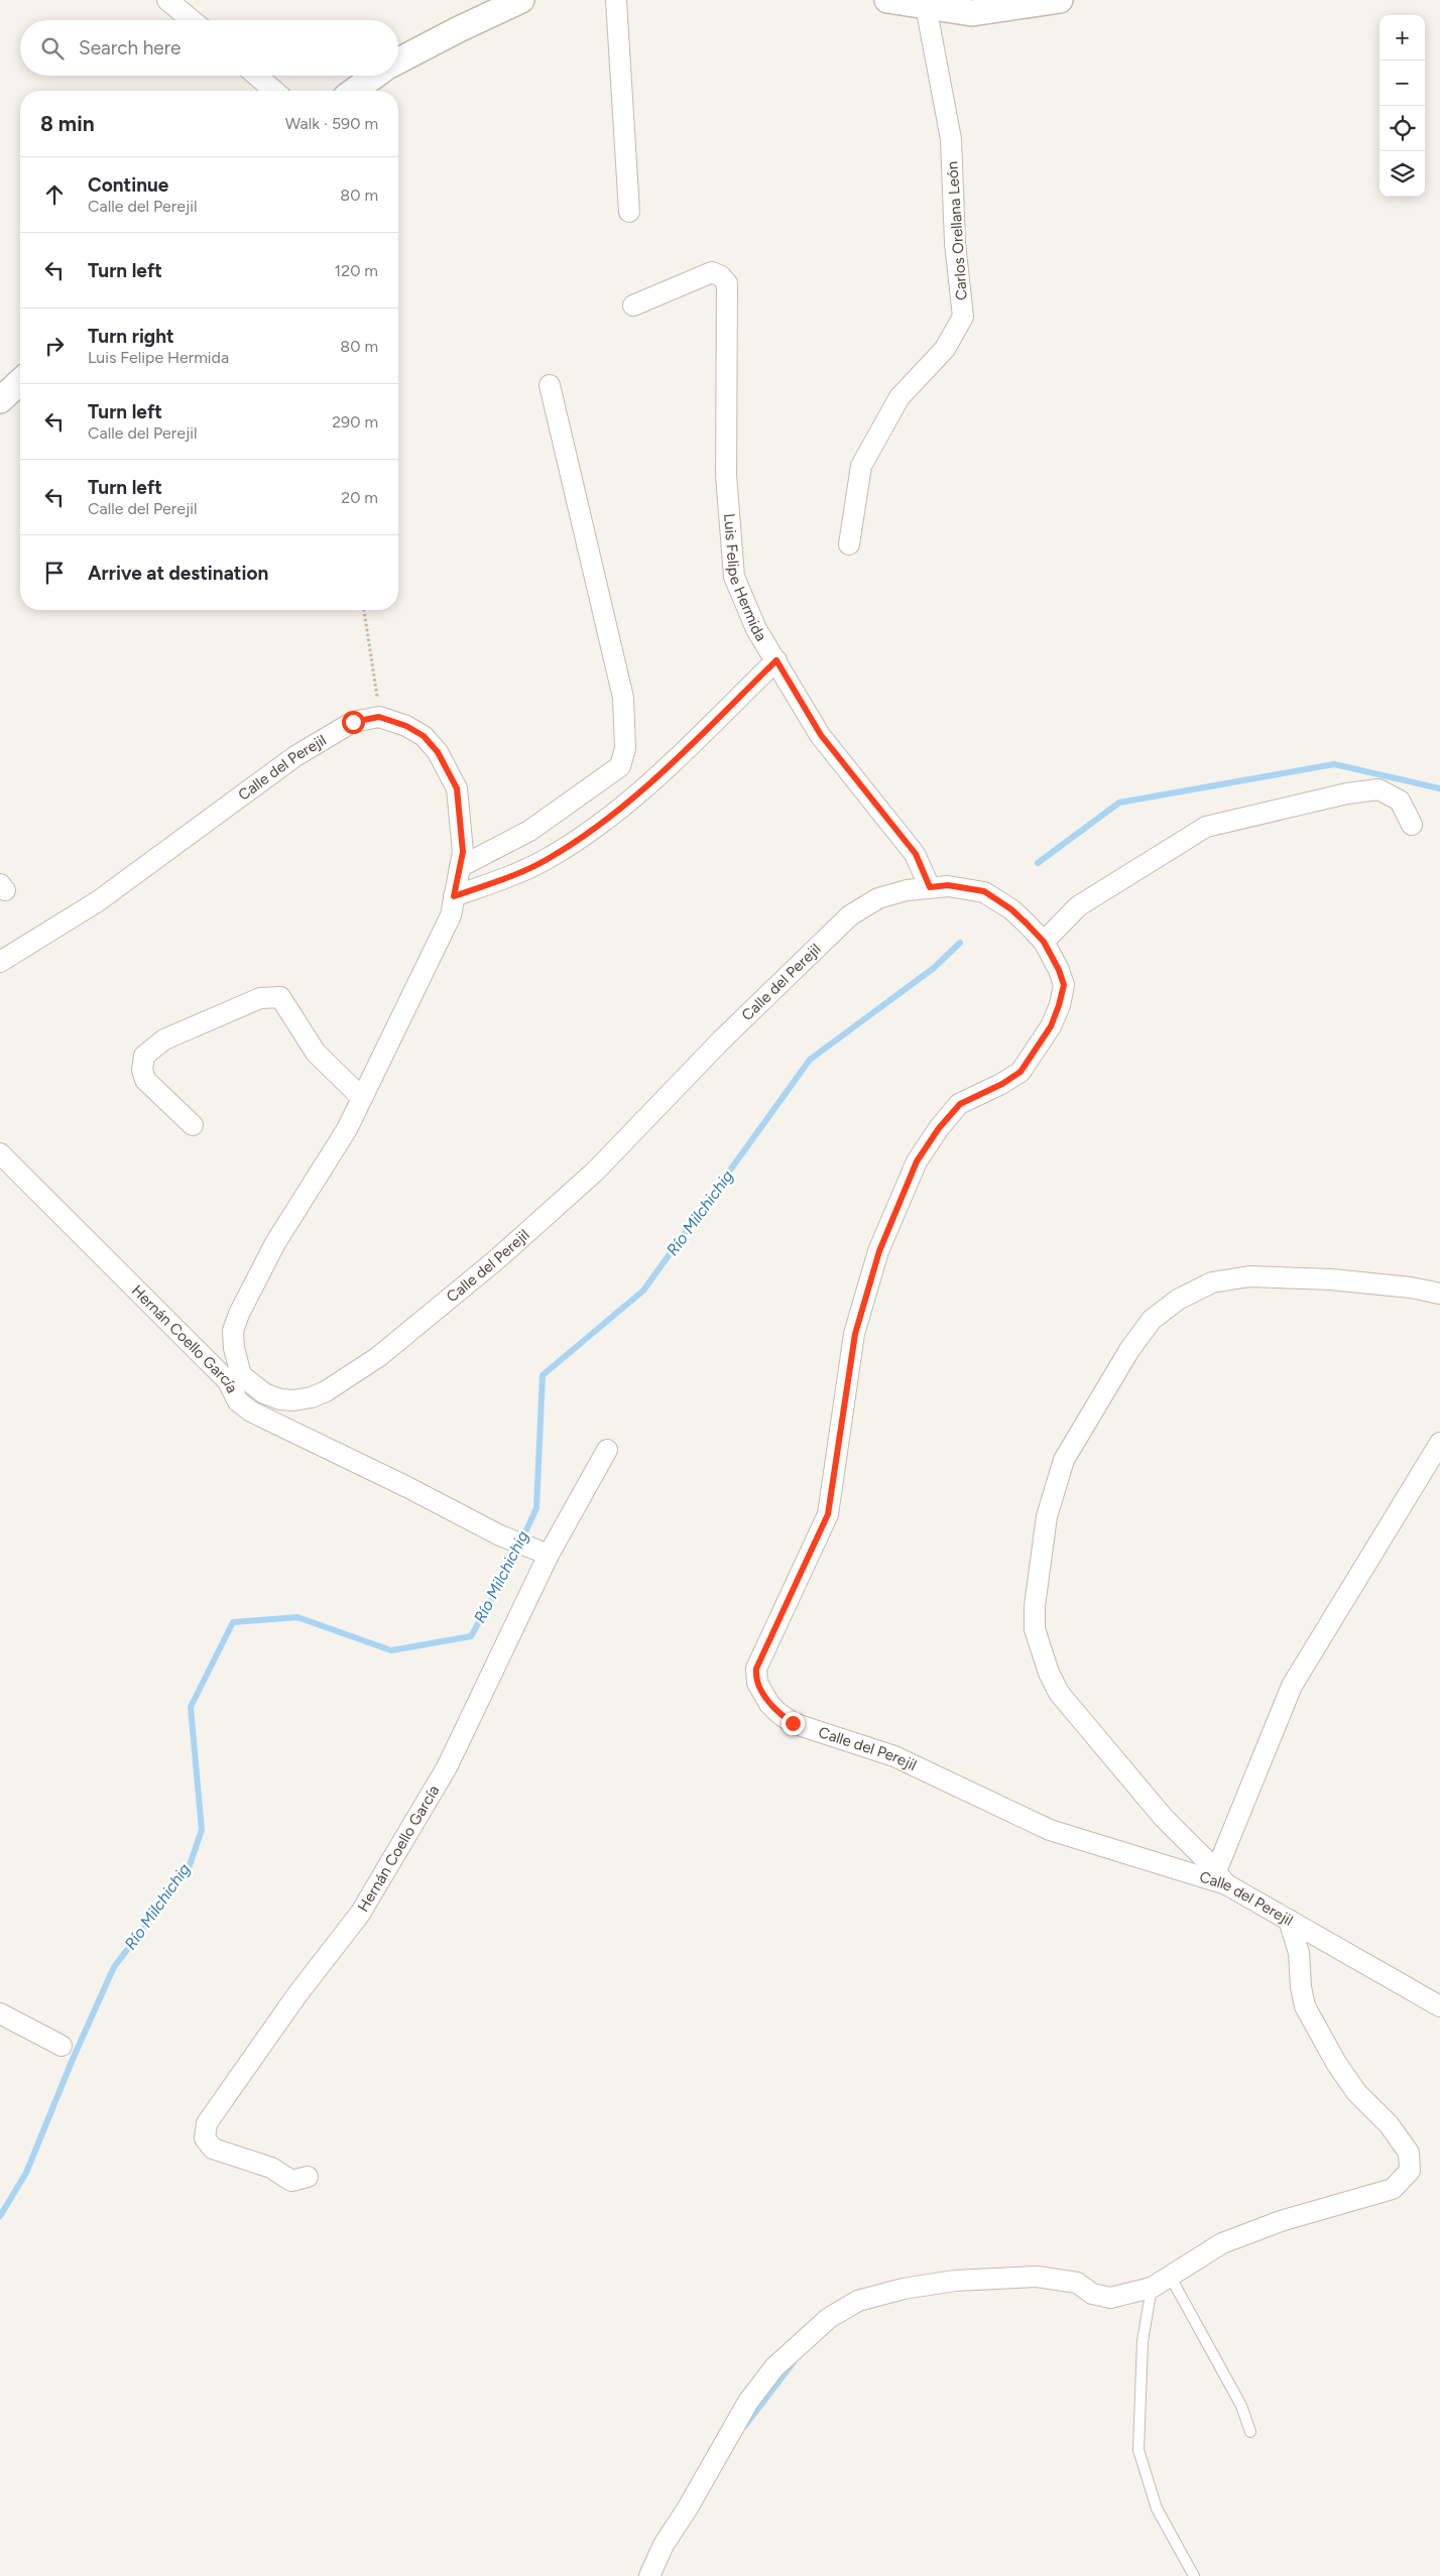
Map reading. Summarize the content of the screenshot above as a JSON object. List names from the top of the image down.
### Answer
{
  "streets": {
    "street": [
      "Carlos Orellana León",
      "Luis Felipe Hermida",
      "Calle del Perejil",
      "Hernán Coello García"
    ]
  },
  "crossings": [
    ["Luis Felipe Hermida", "Calle del Perejil"],
    ["Calle del Perejil", "Hernán Coello García"]
  ],
  "water": ["Río Milchichig"],
  "page": {
    "map_buttons": ["+", "−"],
    "search": "Search here",
    "heading": ["8 min", "Walk · 590 m"],
    "list": [
      ["Continue", "Calle del Perejil", "80 m"],
      ["Turn left", "120 m"],
      ["Turn right", "Luis Felipe Hermida", "80 m"],
      ["Turn left", "Calle del Perejil", "290 m"],
      ["Turn left", "Calle del Perejil", "20 m"],
      "Arrive at destination"
    ]
  }
}
